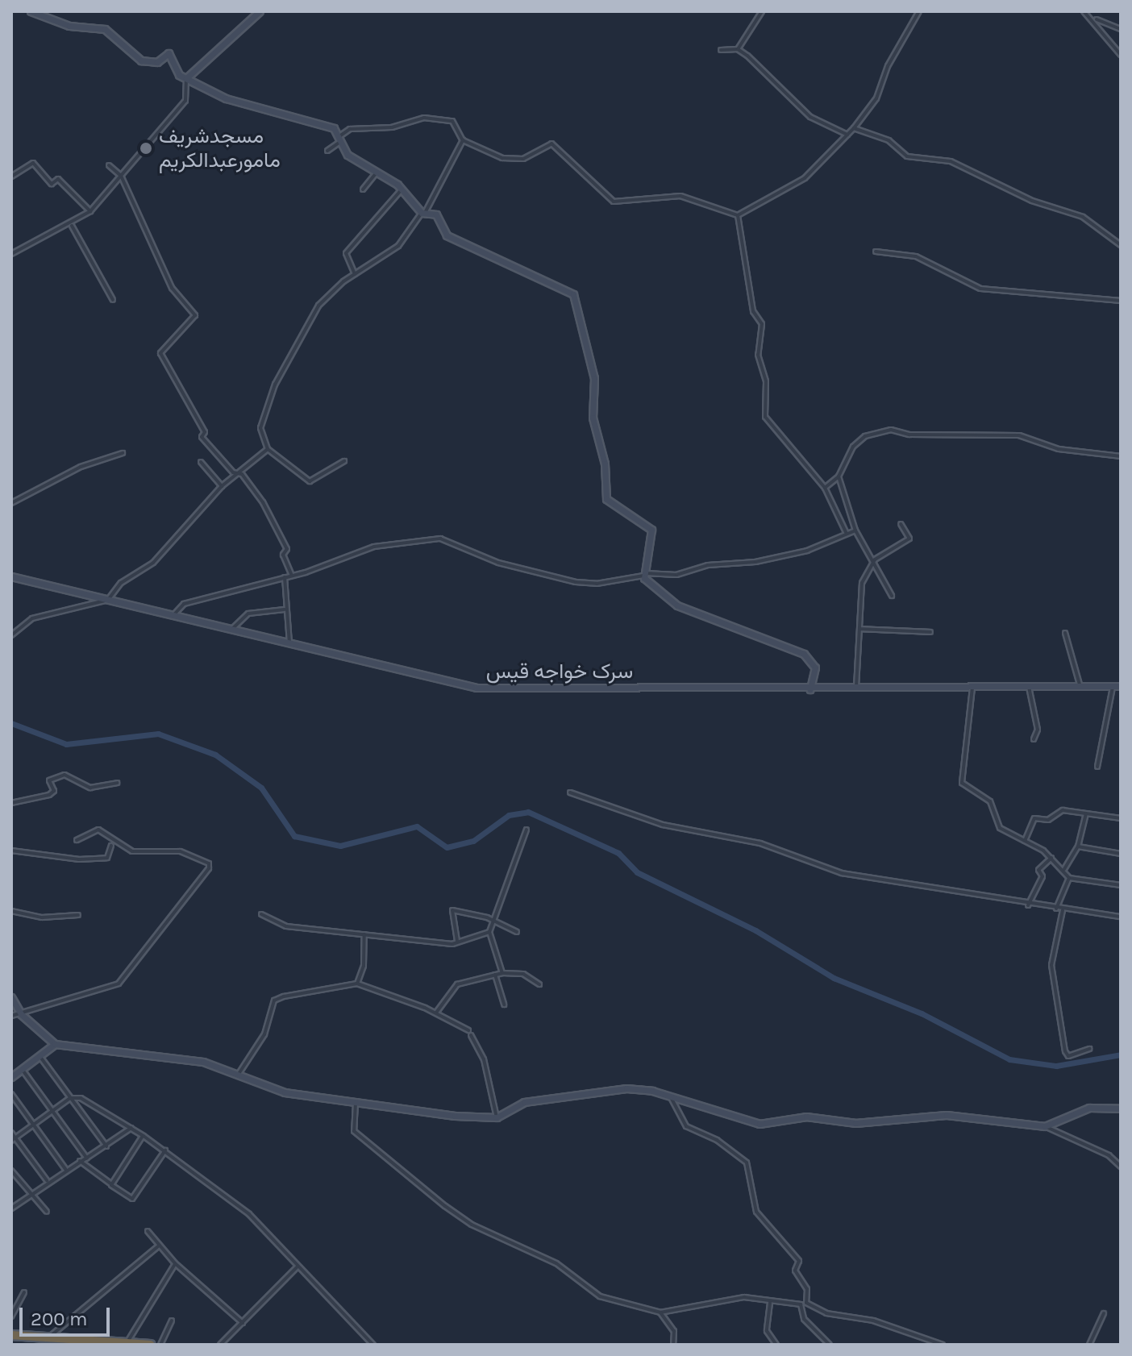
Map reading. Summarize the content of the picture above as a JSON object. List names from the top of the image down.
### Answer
{
  "streets": {
    "street": ["سرک خواجه قیس"]
  },
  "places": ["مسجدشریف مامورعبدالکریم"],
  "scale_bar": "200 m"
}
